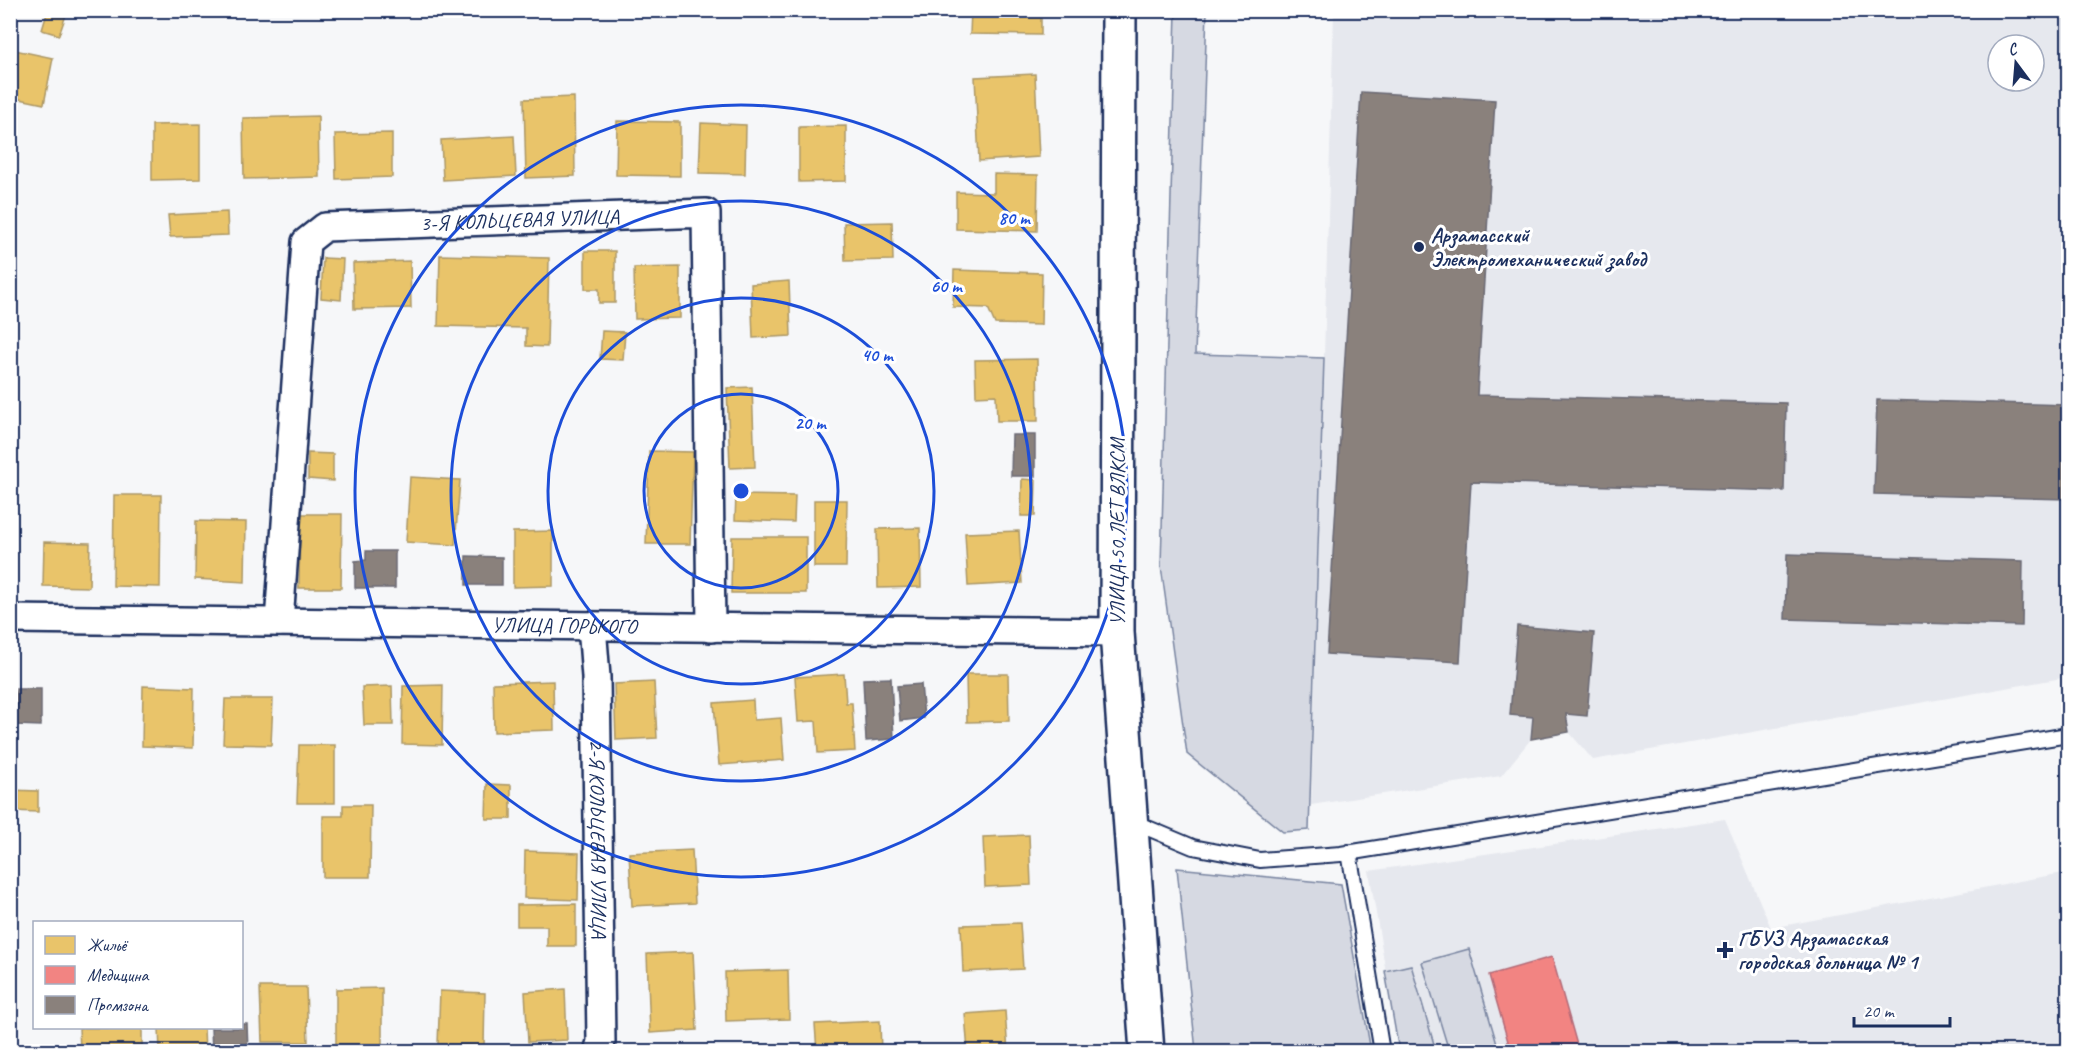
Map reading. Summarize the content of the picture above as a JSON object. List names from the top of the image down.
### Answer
{
  "streets": {
    "street": [
      "3-Я КОЛЬЦЕВАЯ УЛИЦА",
      "УЛИЦА 50 ЛЕТ ВЛКСМ",
      "УЛИЦА ГОРЬКОГО",
      "2-Я КОЛЬЦЕВАЯ УЛИЦА"
    ]
  },
  "crossings": [
    ["3-Я КОЛЬЦЕВАЯ УЛИЦА", "УЛИЦА ГОРЬКОГО"],
    ["УЛИЦА 50 ЛЕТ ВЛКСМ", "УЛИЦА ГОРЬКОГО"],
    ["УЛИЦА ГОРЬКОГО", "2-Я КОЛЬЦЕВАЯ УЛИЦА"]
  ],
  "places": {
    "other": ["Арзамасский Электромеханический завод"],
    "health": ["ГБУЗ Арзамасская городская больница № 1"]
  },
  "legend": ["Жильё", "Медицина", "Промзона"],
  "scale_bar": "20 m",
  "north": "top",
  "rings": [
    "80 m",
    "60 m",
    "40 m",
    "20 m"
  ]
}
